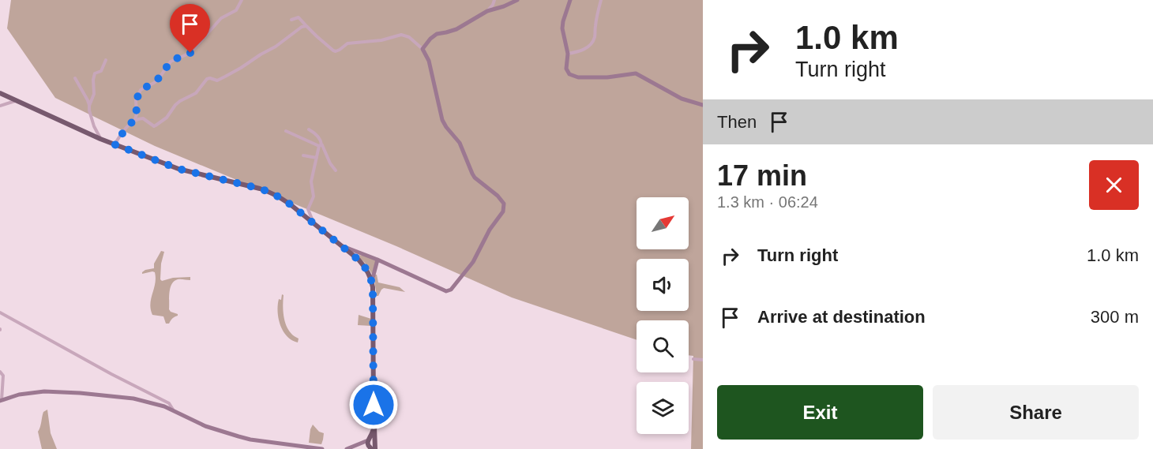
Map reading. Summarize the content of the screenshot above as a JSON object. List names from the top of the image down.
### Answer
{
  "north": "top right",
  "page": {
    "turn": ["1.0 km", "Turn right"],
    "then": "Then",
    "heading": ["17 min", "1.3 km · 06:24"],
    "list": [
      {
        "name": "Turn right",
        "value": "1.0 km"
      },
      {
        "name": "Arrive at destination",
        "value": "300 m"
      }
    ],
    "buttons": ["Exit", "Share"]
  }
}
